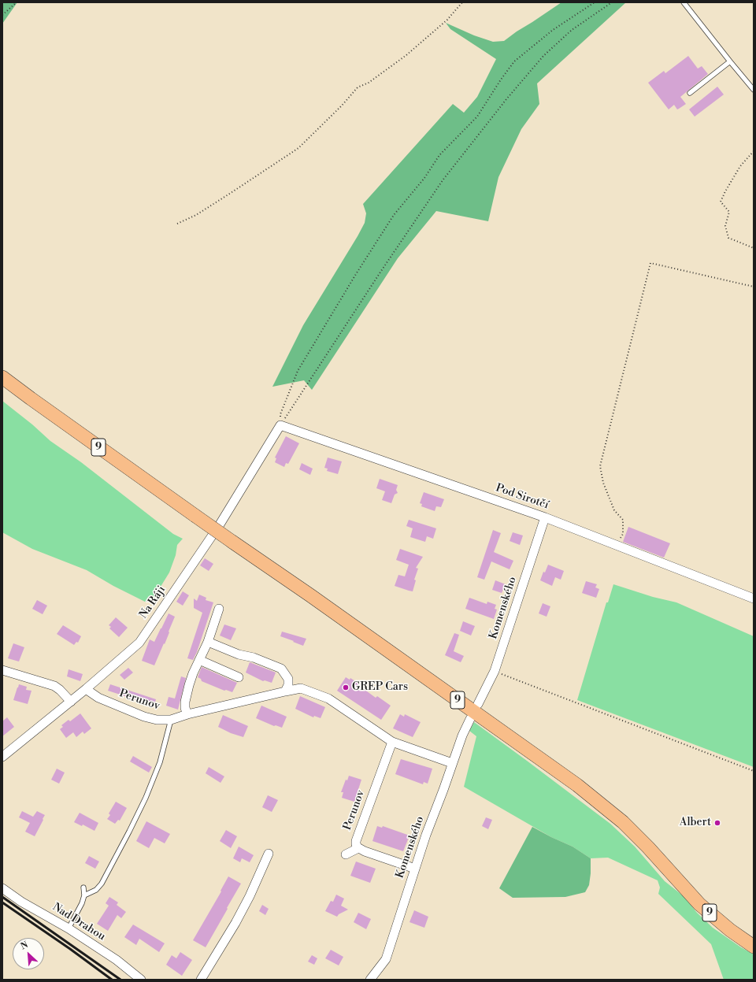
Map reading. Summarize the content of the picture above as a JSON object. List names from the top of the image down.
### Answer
{
  "streets": {
    "main road": ["9"],
    "street": [
      "Pod Sirotčí",
      "Na Ráji",
      "Komenského",
      "Perunov",
      "Nad Drahou"
    ]
  },
  "crossings": [
    ["Pod Sirotčí", "Na Ráji"],
    ["Pod Sirotčí", "Komenského"],
    ["Na Ráji", "Perunov"],
    ["Komenského", "Perunov"]
  ],
  "places": ["GREP Cars", "Albert"],
  "north": "top left"
}
